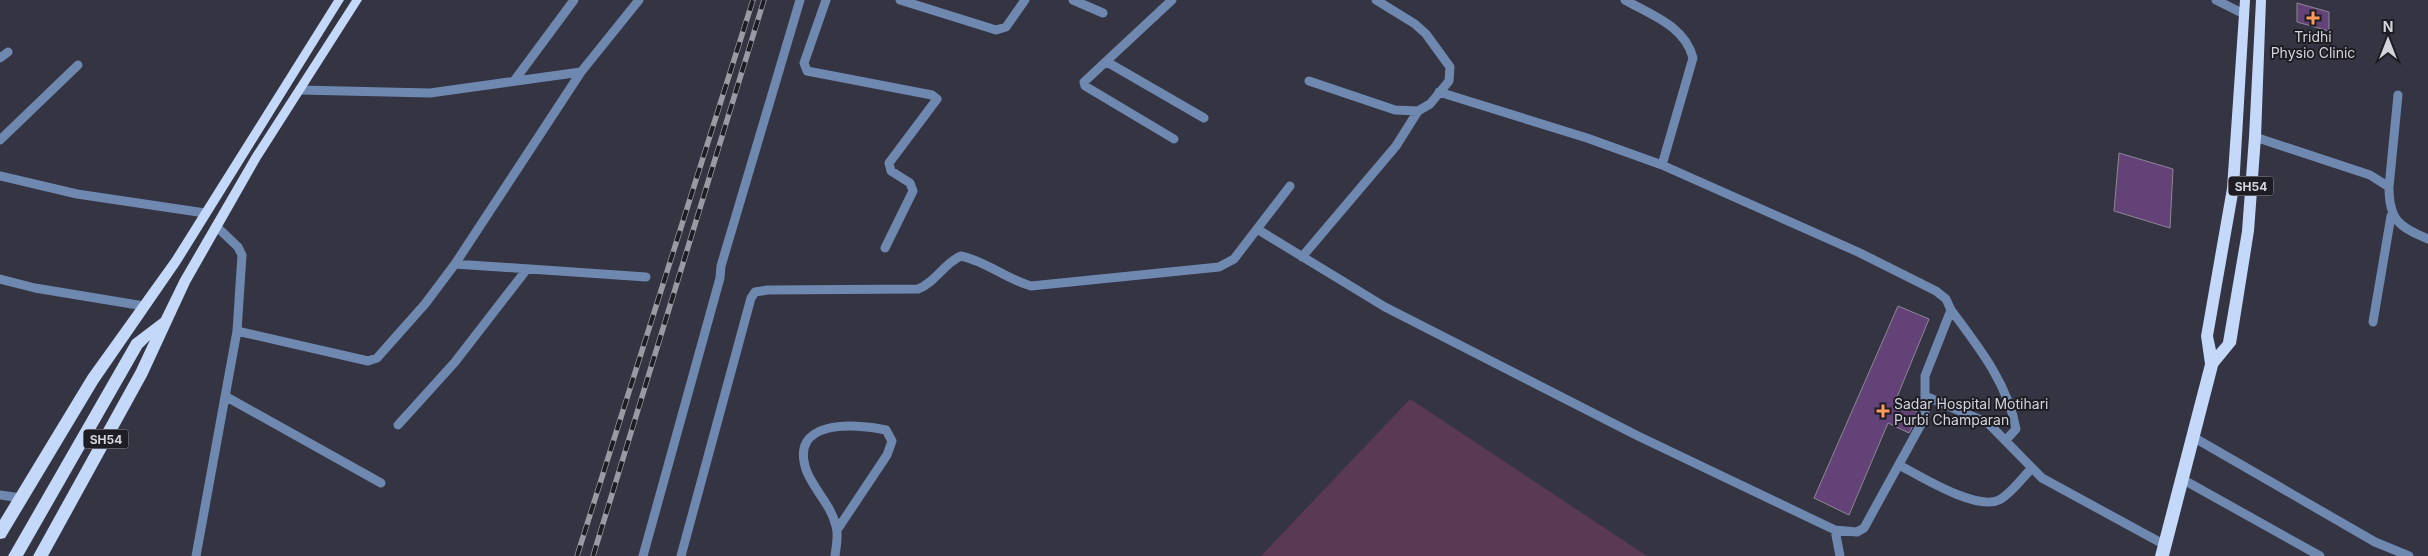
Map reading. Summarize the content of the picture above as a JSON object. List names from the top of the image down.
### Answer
{
  "streets": {
    "main road": ["SH54"]
  },
  "places": {
    "health": ["Tridhi Physio Clinic", "Sadar Hospital Motihari Purbi Champaran"]
  },
  "north": "top"
}
